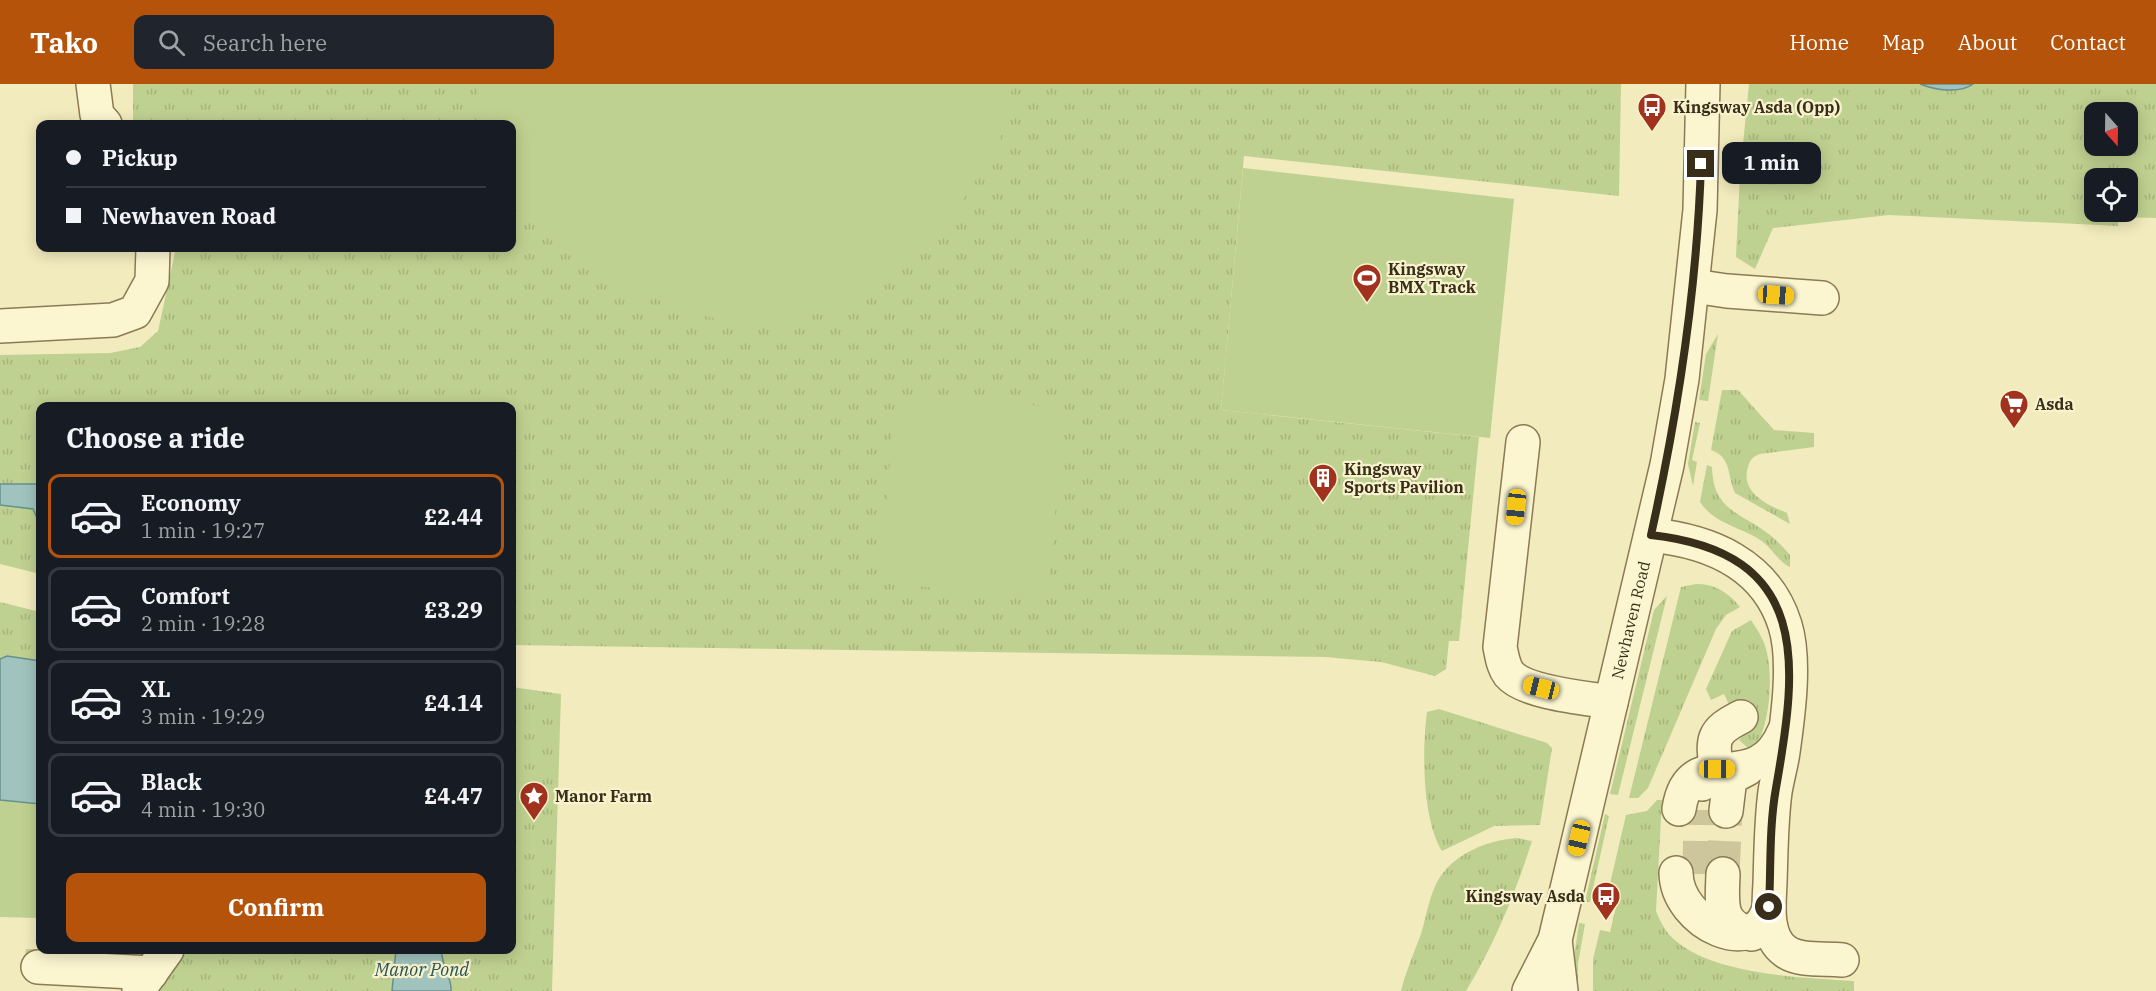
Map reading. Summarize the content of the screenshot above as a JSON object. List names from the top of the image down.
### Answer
{
  "streets": {
    "street": ["Newhaven Road"]
  },
  "water": ["Manor Pond"],
  "places": {
    "bus stop": ["Kingsway Asda (Opp)", "Kingsway Asda"],
    "sports": ["Kingsway BMX Track"],
    "supermarket": ["Asda"],
    "building": ["Kingsway Sports Pavilion"],
    "place": ["Manor Farm"]
  },
  "north": "bottom",
  "page": {
    "header": "Tako",
    "search": "Search here",
    "nav": [
      "Home",
      "Map",
      "About",
      "Contact"
    ],
    "banner": ["Pickup", "Newhaven Road"],
    "bubble": "1 min",
    "heading": "Choose a ride",
    "list": [
      {
        "name": "Economy",
        "note": "1 min · 19:27",
        "value": "£2.44"
      },
      {
        "name": "Comfort",
        "note": "2 min · 19:28",
        "value": "£3.29"
      },
      {
        "name": "XL",
        "note": "3 min · 19:29",
        "value": "£4.14"
      },
      {
        "name": "Black",
        "note": "4 min · 19:30",
        "value": "£4.47"
      }
    ],
    "buttons": "Confirm"
  }
}
